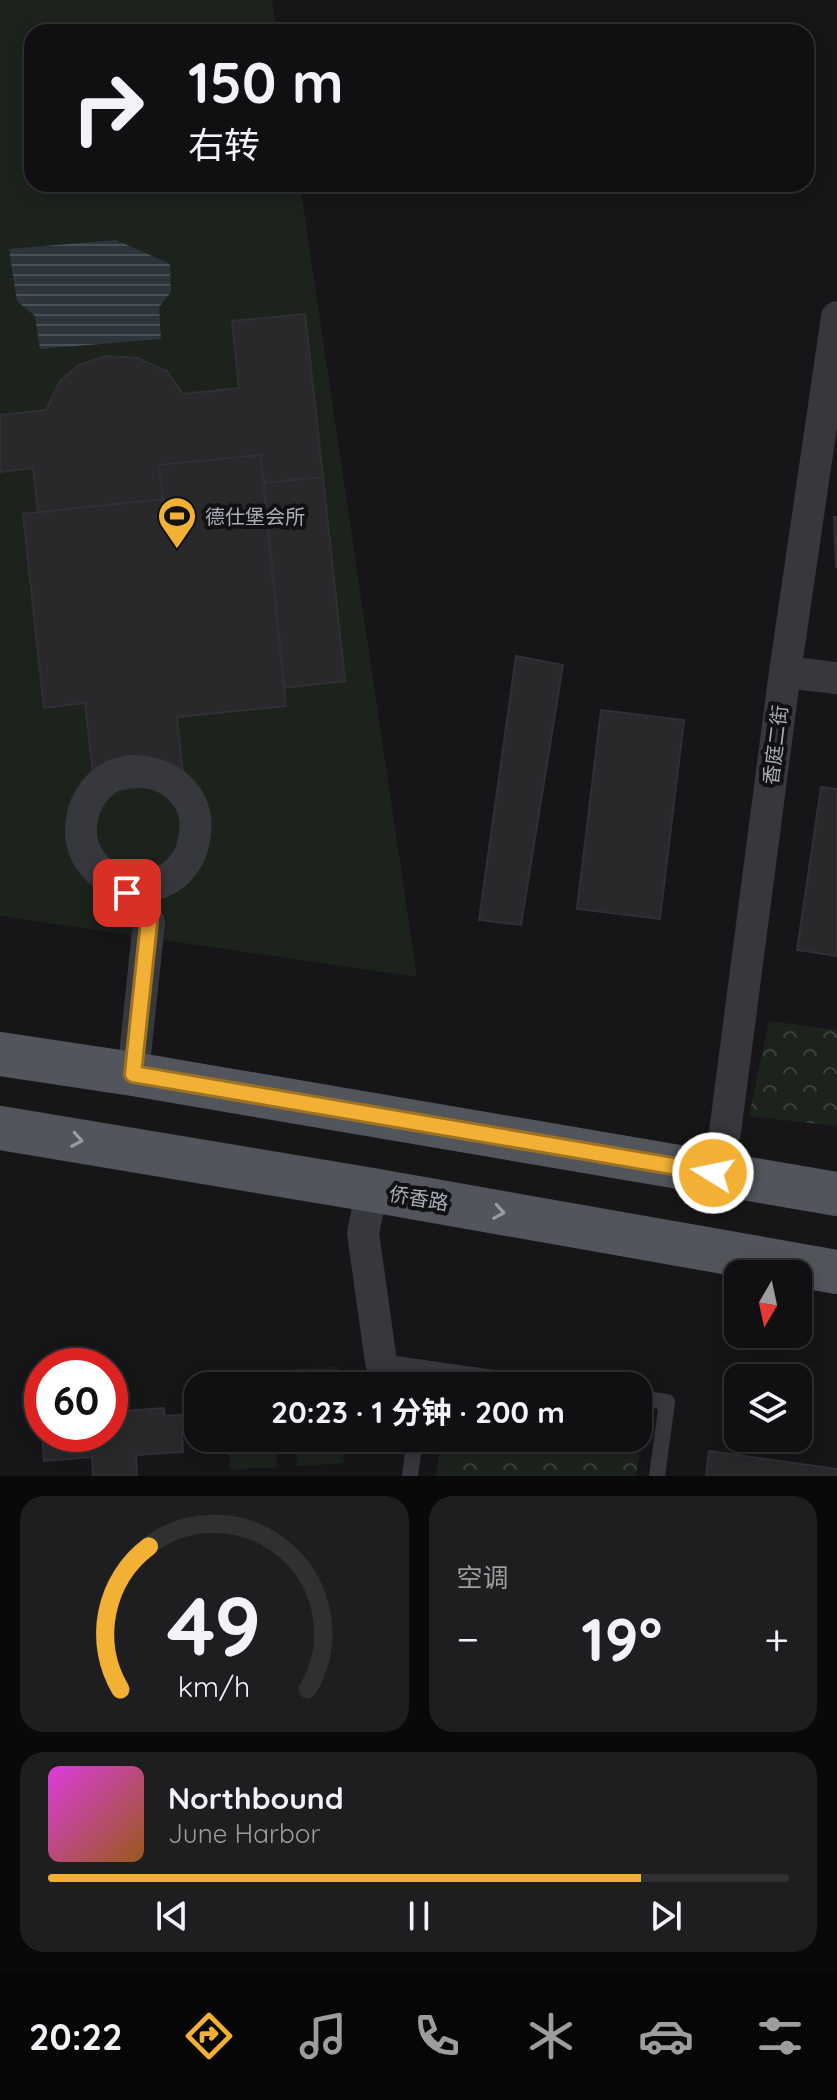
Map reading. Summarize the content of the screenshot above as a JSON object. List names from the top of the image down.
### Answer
{
  "streets": {
    "main road": ["侨香路"],
    "street": ["香庭二街"]
  },
  "places": {
    "sports": ["德仕堡会所"]
  },
  "north": "bottom",
  "page": {
    "turn": ["150 m", "右转"],
    "limit": "60",
    "trip": "20:23 · 1 分钟 · 200 m",
    "tile": "空调",
    "heat": ["−", "19°", "+"],
    "song": ["Northbound", "June Harbor"],
    "tabs": "20:22",
    "gauge": ["49", "km/h"]
  }
}
